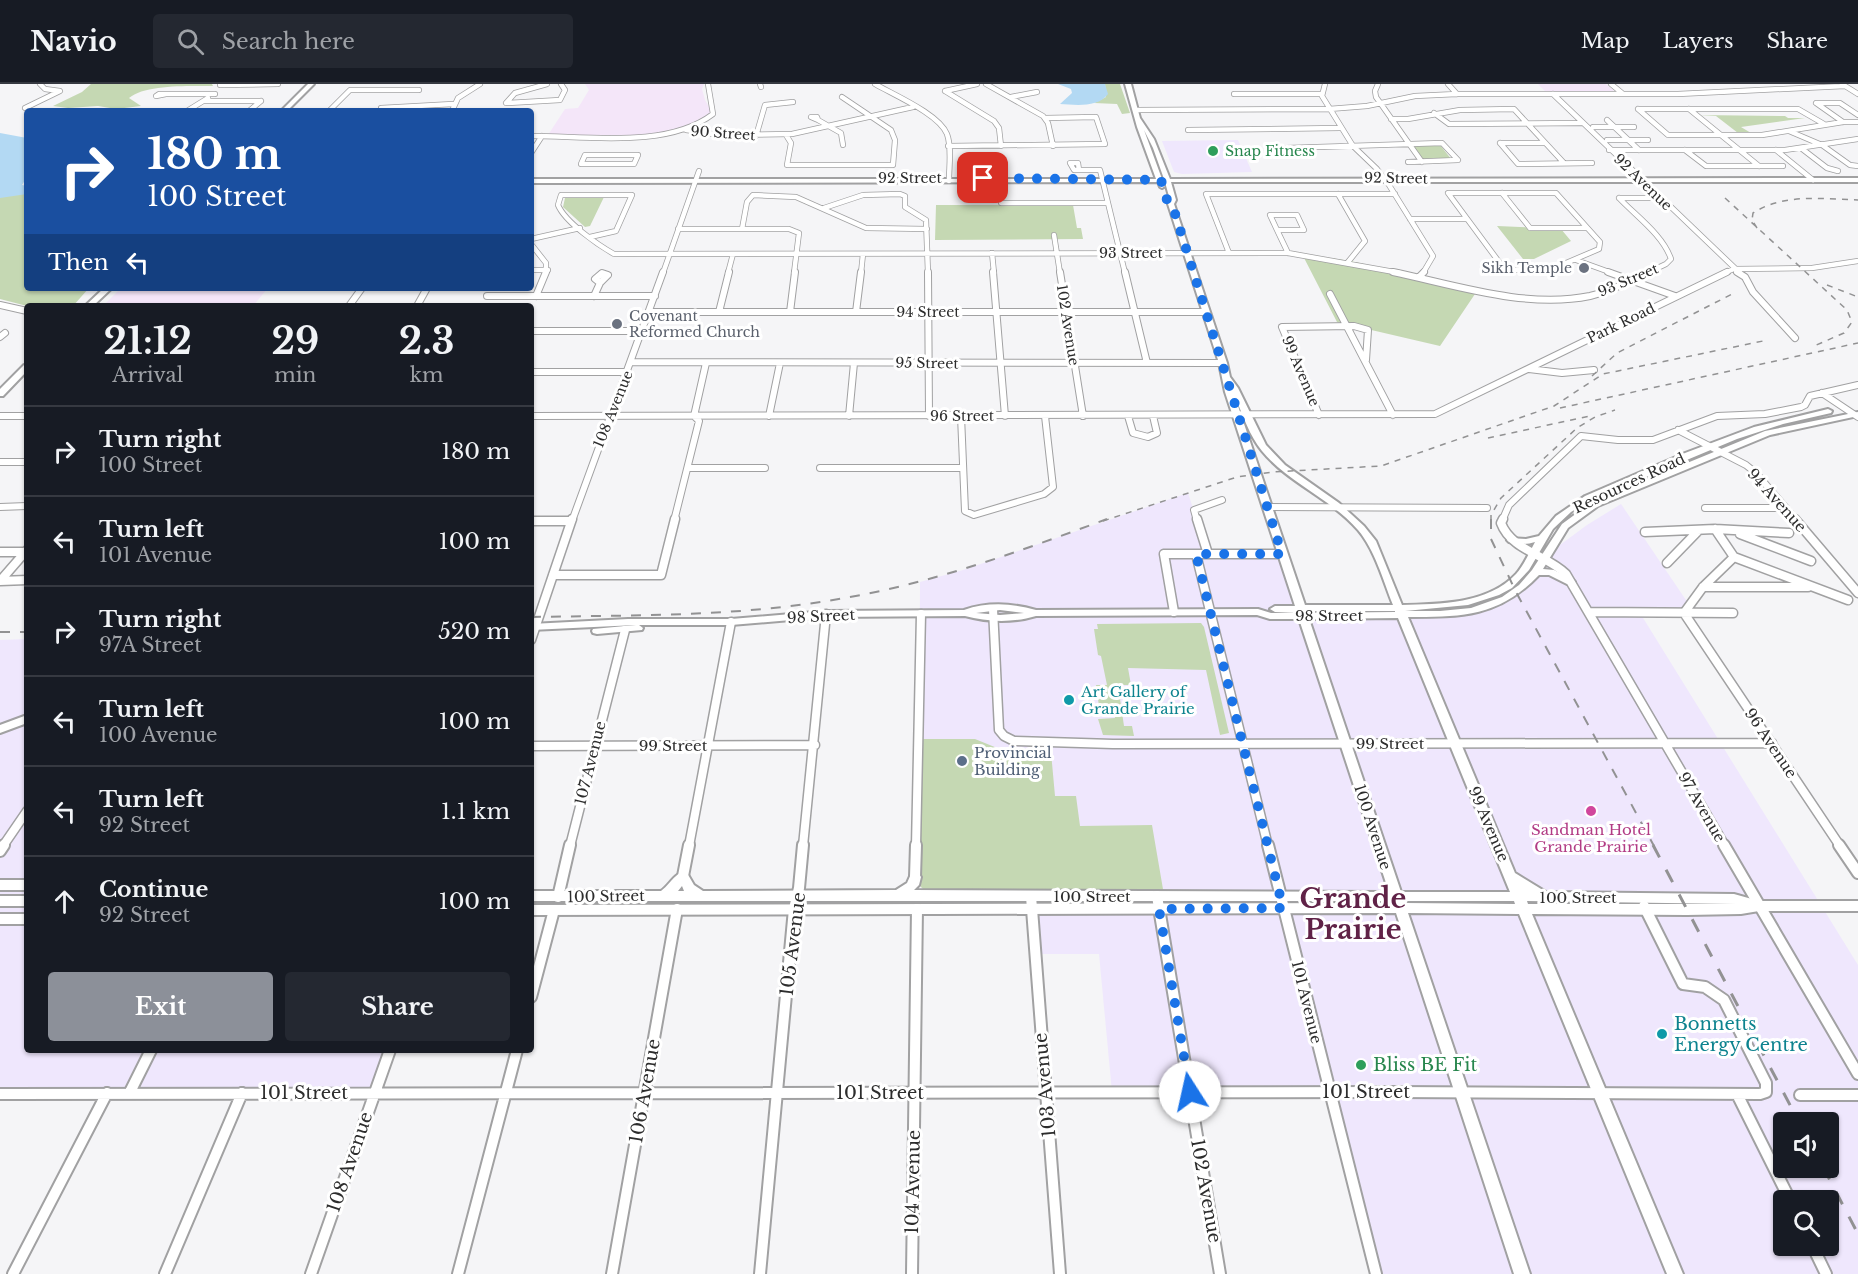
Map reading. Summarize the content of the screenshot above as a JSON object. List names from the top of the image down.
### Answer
{
  "streets": {
    "main road": [
      "92 Street",
      "99 Avenue",
      "Resources Road",
      "98 Street",
      "100 Avenue",
      "100 Street"
    ],
    "street": [
      "90 Street",
      "92 Avenue",
      "93 Street",
      "94 Street",
      "Park Road",
      "102 Avenue",
      "95 Street",
      "108 Avenue",
      "96 Street",
      "94 Avenue",
      "99 Street",
      "96 Avenue",
      "107 Avenue",
      "97 Avenue",
      "105 Avenue",
      "101 Avenue",
      "103 Avenue",
      "106 Avenue",
      "101 Street",
      "104 Avenue"
    ]
  },
  "crossings": [
    ["92 Street", "92 Avenue"],
    ["92 Street", "108 Avenue"],
    ["92 Street", "100 Avenue"],
    ["92 Avenue", "93 Street"],
    ["92 Avenue", "Park Road"],
    ["93 Street", "102 Avenue"],
    ["93 Street", "108 Avenue"],
    ["93 Street", "100 Avenue"],
    ["94 Street", "102 Avenue"],
    ["94 Street", "108 Avenue"],
    ["94 Street", "100 Avenue"],
    ["Park Road", "96 Street"],
    ["102 Avenue", "95 Street"],
    ["102 Avenue", "96 Street"],
    ["102 Avenue", "100 Street"],
    ["102 Avenue", "101 Street"],
    ["95 Street", "108 Avenue"],
    ["95 Street", "100 Avenue"],
    ["99 Avenue", "96 Street"],
    ["99 Avenue", "Resources Road"],
    ["99 Avenue", "98 Street"],
    ["99 Avenue", "99 Street"],
    ["99 Avenue", "100 Avenue"],
    ["99 Avenue", "100 Street"],
    ["99 Avenue", "101 Street"],
    ["108 Avenue", "96 Street"],
    ["108 Avenue", "101 Street"],
    ["96 Street", "100 Avenue"],
    ["Resources Road", "94 Avenue"],
    ["Resources Road", "98 Street"],
    ["Resources Road", "97 Avenue"],
    ["98 Street", "99 Street"],
    ["98 Street", "107 Avenue"],
    ["98 Street", "100 Avenue"],
    ["98 Street", "105 Avenue"],
    ["98 Street", "101 Avenue"],
    ["99 Street", "96 Avenue"],
    ["99 Street", "107 Avenue"],
    ["99 Street", "97 Avenue"],
    ["99 Street", "100 Avenue"],
    ["99 Street", "105 Avenue"],
    ["99 Street", "101 Avenue"],
    ["107 Avenue", "100 Street"],
    ["97 Avenue", "100 Street"],
    ["100 Avenue", "100 Street"],
    ["100 Avenue", "101 Street"],
    ["100 Street", "105 Avenue"],
    ["100 Street", "101 Avenue"],
    ["100 Street", "103 Avenue"],
    ["100 Street", "106 Avenue"],
    ["100 Street", "101 Street"],
    ["100 Street", "104 Avenue"],
    ["105 Avenue", "101 Street"],
    ["101 Avenue", "101 Street"],
    ["103 Avenue", "101 Street"],
    ["106 Avenue", "101 Street"],
    ["101 Street", "104 Avenue"]
  ],
  "districts": ["Grande Prairie"],
  "places": [
    "Snap Fitness",
    "Sikh Temple",
    "Covenant Reformed Church",
    "Art Gallery of Grande Prairie",
    "Provincial Building",
    "Sandman Hotel Grande Prairie",
    "Bonnetts Energy Centre",
    "Bliss BE Fit"
  ],
  "page": {
    "header": "Navio",
    "search": "Search here",
    "nav": ["Map", "Layers", "Share"],
    "turn": ["180 m", "100 Street"],
    "then": "Then",
    "eta": [
      "21:12",
      "Arrival",
      "29",
      "min",
      "2.3",
      "km"
    ],
    "list": [
      {
        "name": "Turn right",
        "note": "100 Street",
        "value": "180 m"
      },
      {
        "name": "Turn left",
        "note": "101 Avenue",
        "value": "100 m"
      },
      {
        "name": "Turn right",
        "note": "97A Street",
        "value": "520 m"
      },
      {
        "name": "Turn left",
        "note": "100 Avenue",
        "value": "100 m"
      },
      {
        "name": "Turn left",
        "note": "92 Street",
        "value": "1.1 km"
      },
      {
        "name": "Continue",
        "note": "92 Street",
        "value": "100 m"
      }
    ],
    "buttons": ["Exit", "Share"]
  }
}
